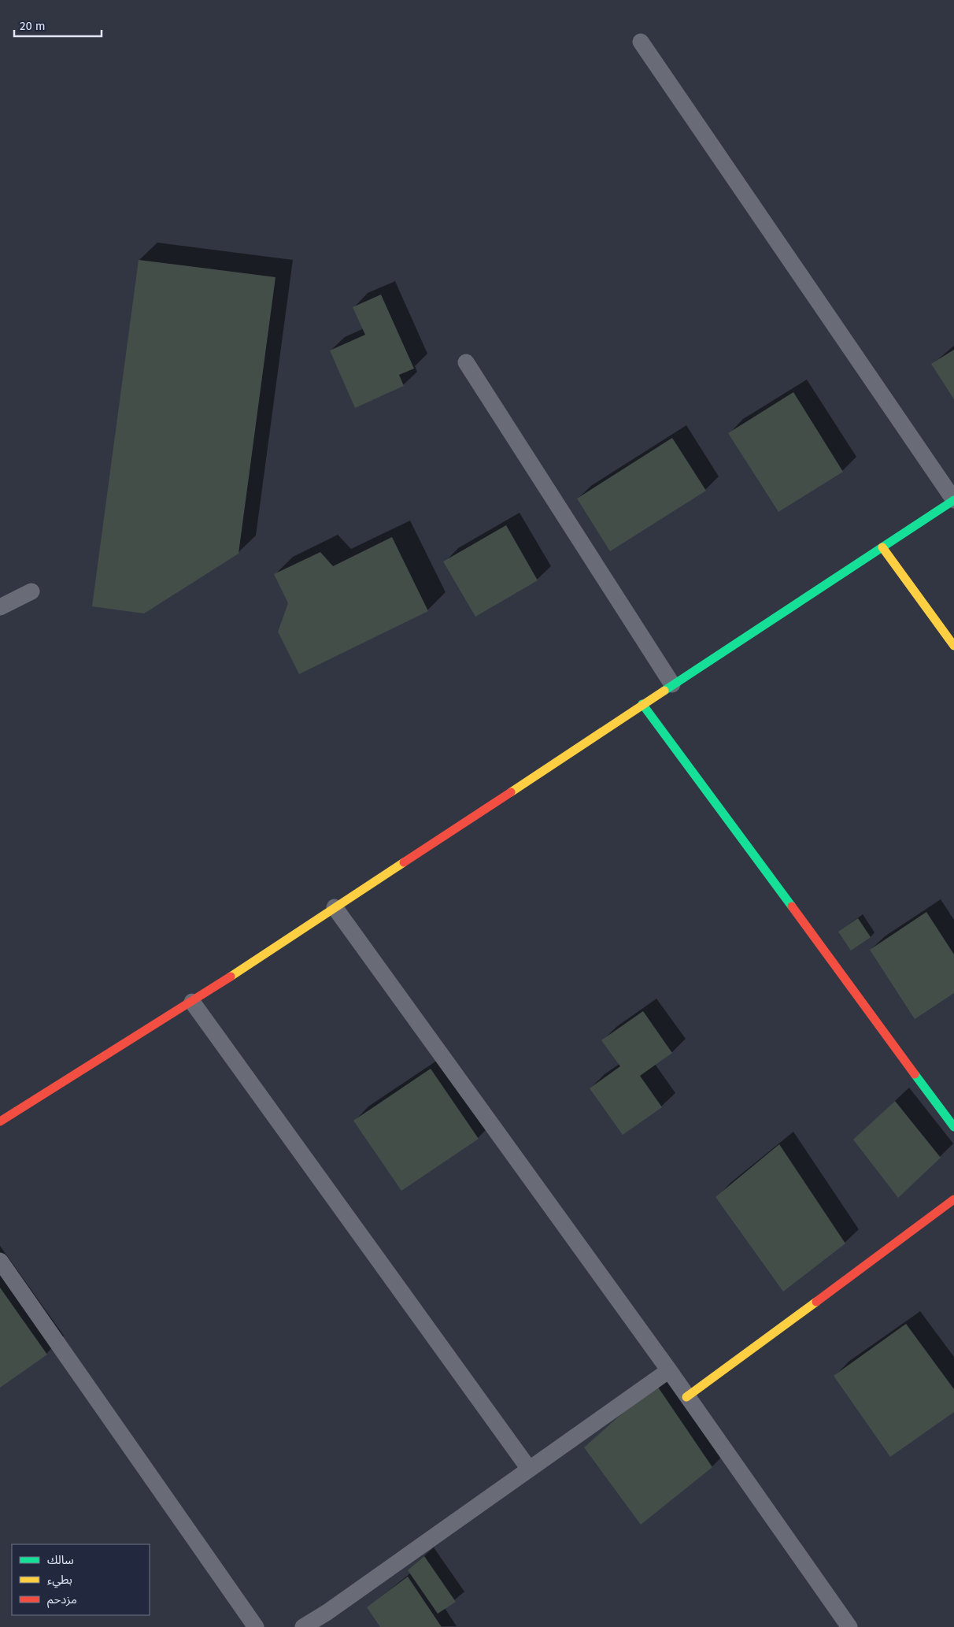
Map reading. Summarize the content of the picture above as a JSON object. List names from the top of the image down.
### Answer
{
  "legend": ["سالك", "بطيء", "مزدحم"],
  "scale_bar": "20 m"
}
